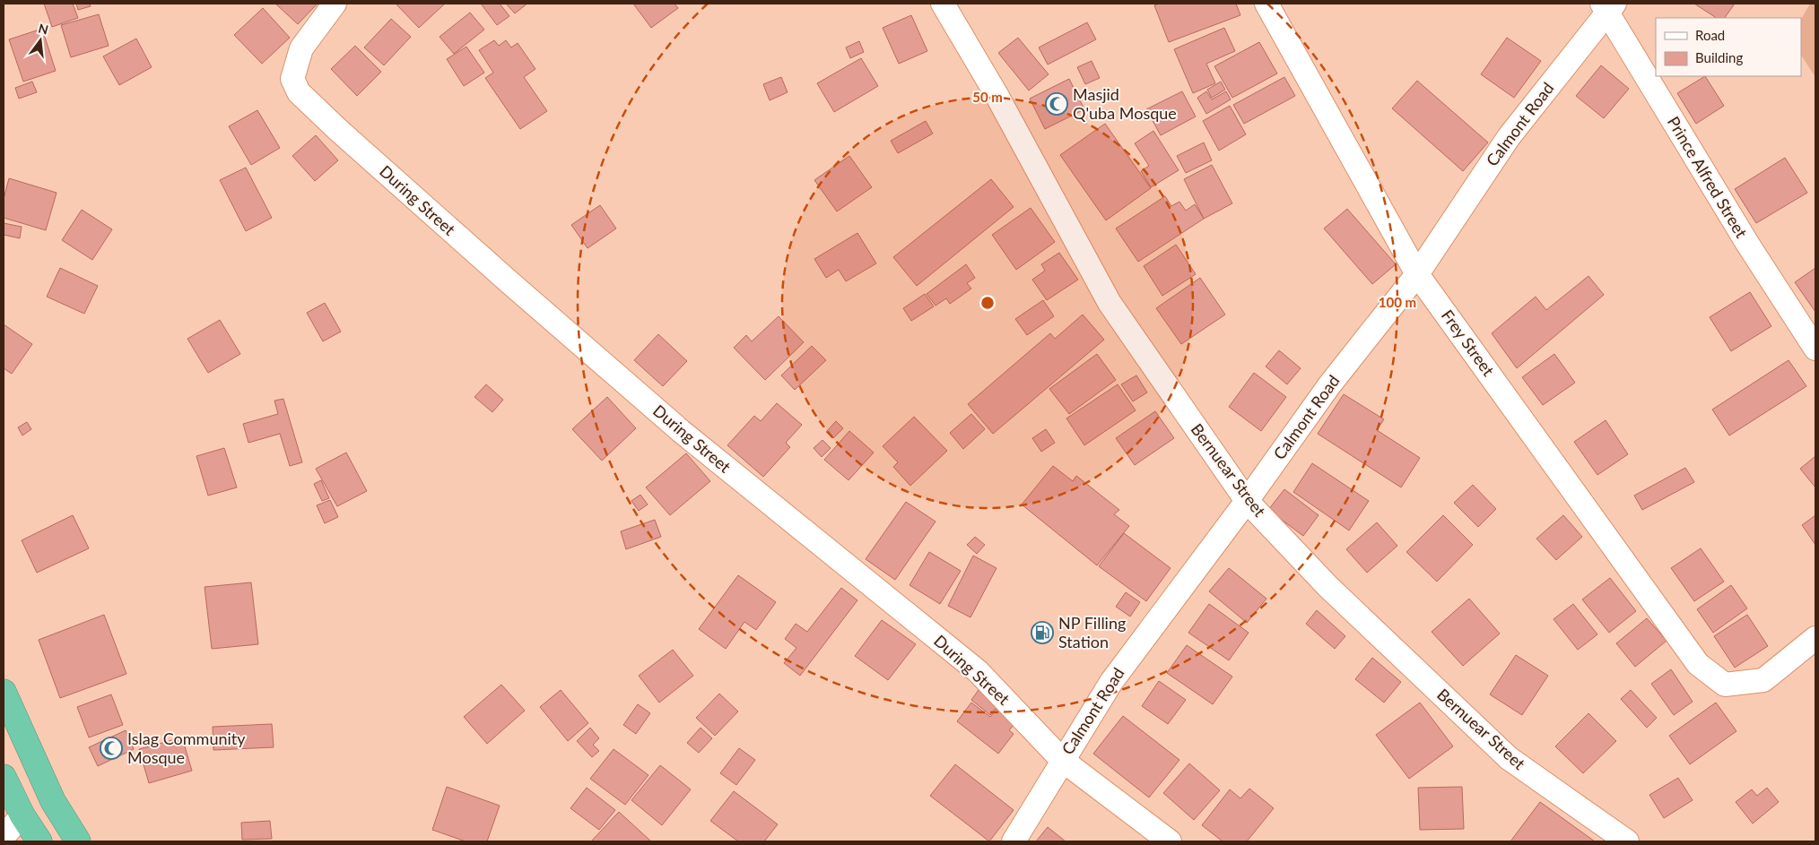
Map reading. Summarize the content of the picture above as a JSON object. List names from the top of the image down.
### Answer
{
  "streets": {
    "street": [
      "Calmont Road",
      "Prince Alfred Street",
      "During Street",
      "Frey Street",
      "Bernuear Street"
    ]
  },
  "crossings": [
    ["Calmont Road", "Prince Alfred Street"],
    ["Calmont Road", "During Street"],
    ["Calmont Road", "Frey Street"],
    ["Calmont Road", "Bernuear Street"]
  ],
  "places": {
    "mosque": ["Masjid Q'uba Mosque", "Islag Community Mosque"],
    "fuel station": ["NP Filling Station"]
  },
  "legend": ["Road", "Building"],
  "north": "top",
  "rings": ["50 m", "100 m"]
}
